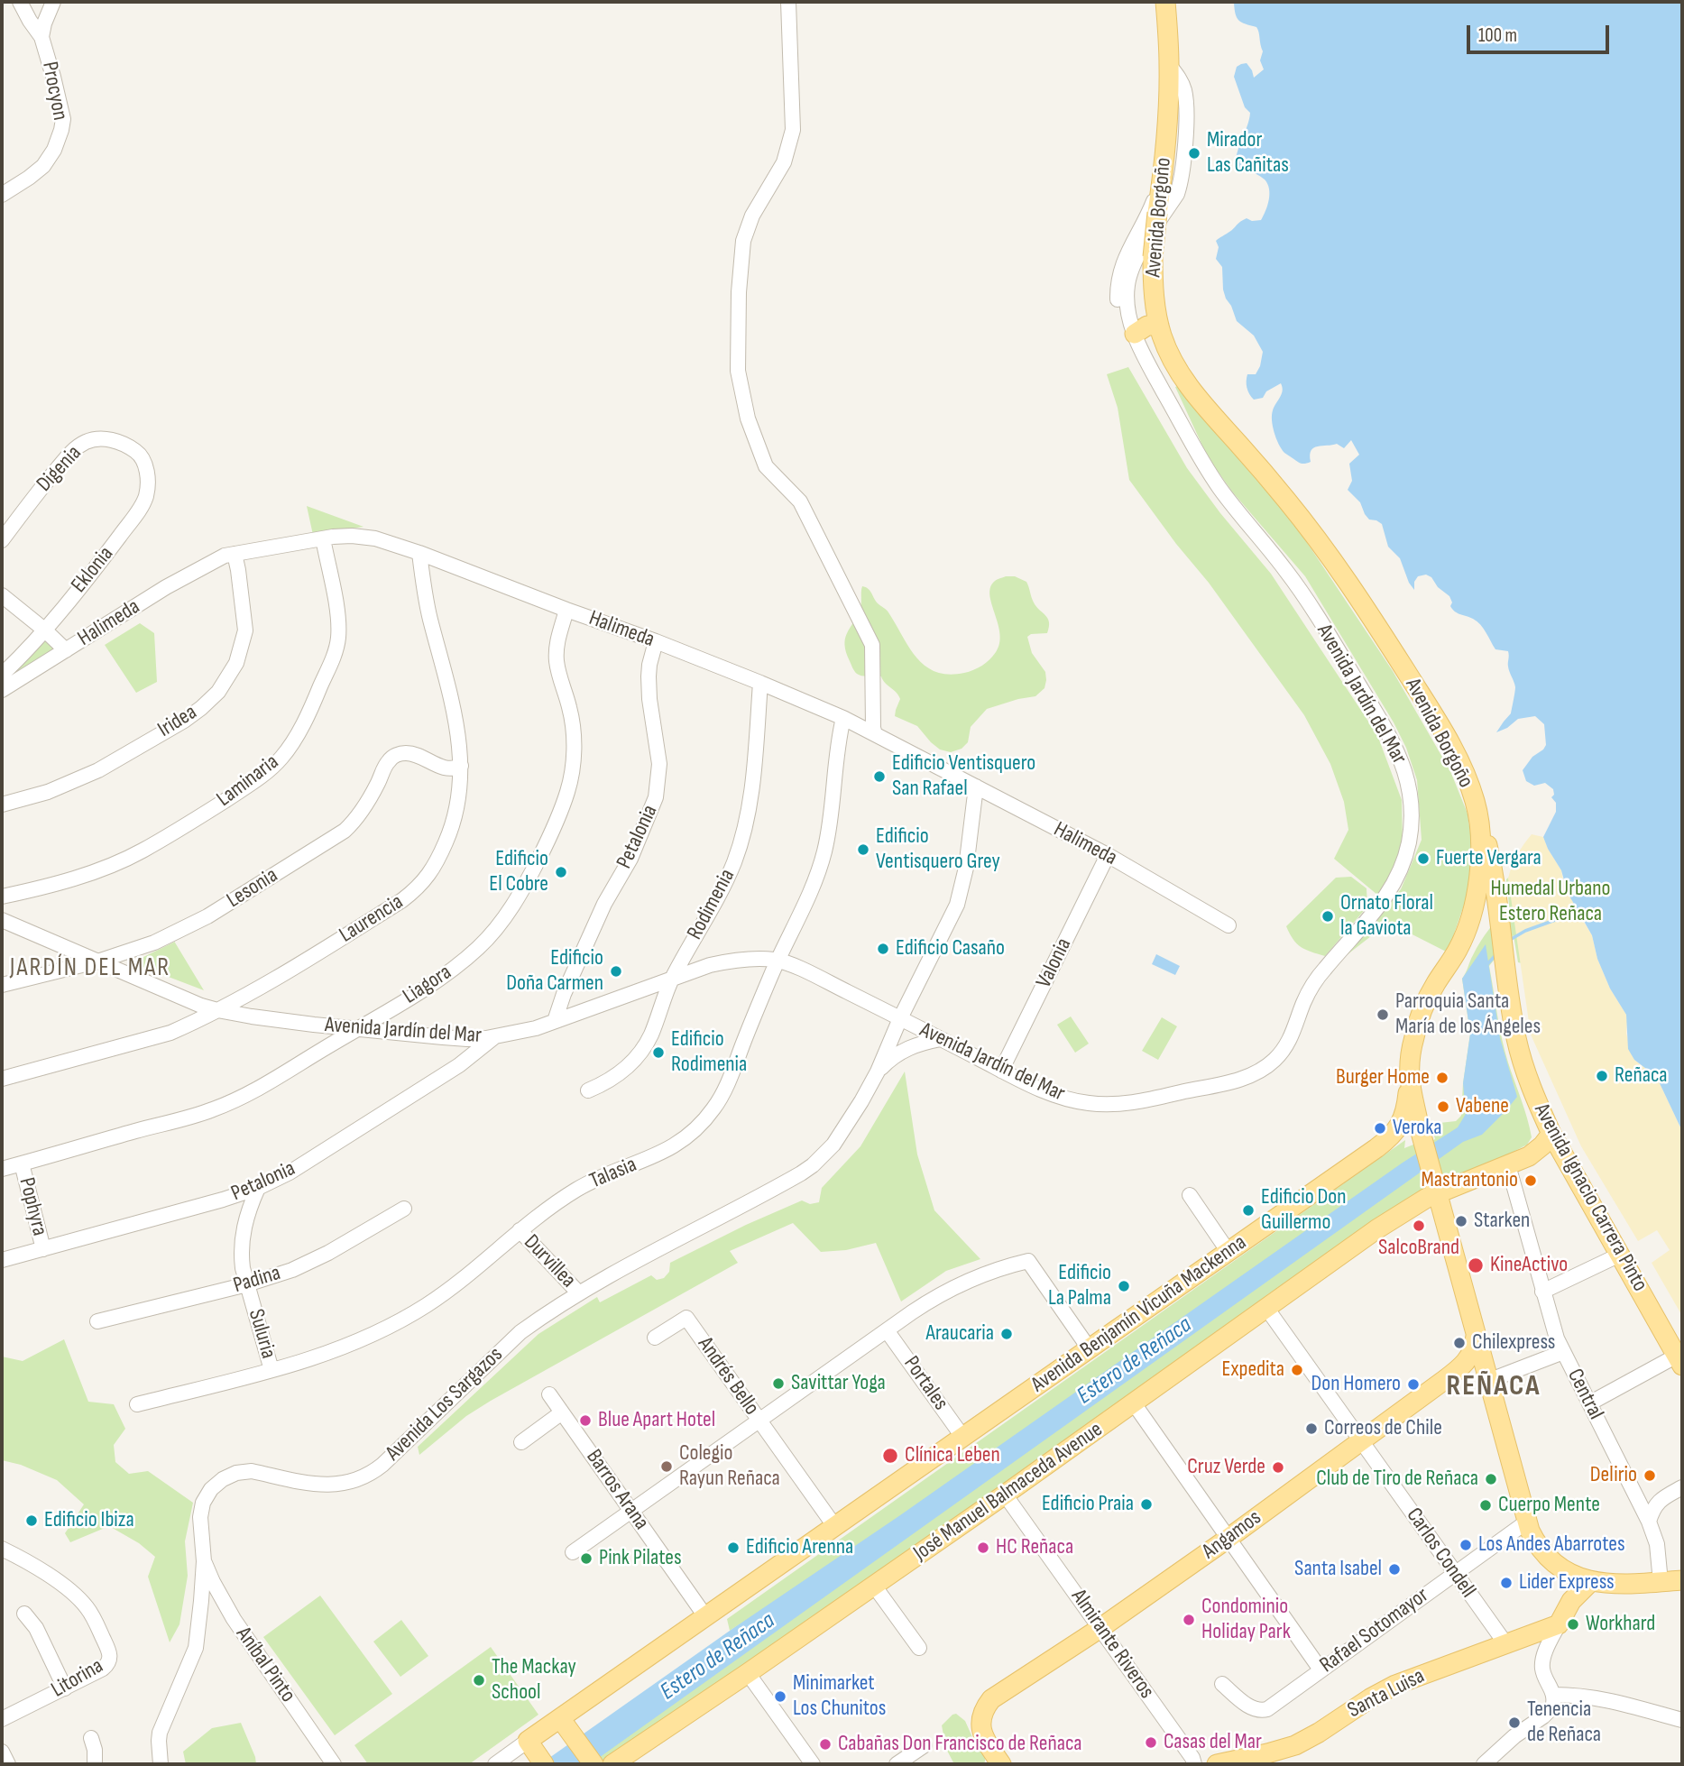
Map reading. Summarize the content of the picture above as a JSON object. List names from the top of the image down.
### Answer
{
  "streets": {
    "main road": [
      "Avenida Borgoño",
      "Avenida Ignacio Carrera Pinto",
      "Avenida Benjamín Vicuña Mackenna",
      "José Manuel Balmaceda Avenue",
      "Angamos",
      "Santa Luisa"
    ],
    "street": [
      "Procyon",
      "Digenia",
      "Eklonia",
      "Halimeda",
      "Avenida Jardín del Mar",
      "Iridea",
      "Laminaria",
      "Petalonia",
      "Lesonia",
      "Rodimenia",
      "Laurencia",
      "Valonia",
      "Liagora",
      "Talasia",
      "Pophyra",
      "Durvillea",
      "Padina",
      "Suluria",
      "Andrés Bello",
      "Portales",
      "Central",
      "Avenida Los Sargazos",
      "Barros Arana",
      "Carlos Condell",
      "Rafael Sotomayor",
      "Almirante Riveros",
      "Aníbal Pinto",
      "Litorina"
    ]
  },
  "crossings": [
    ["Avenida Borgoño", "Avenida Jardín del Mar"],
    ["Avenida Borgoño", "Avenida Ignacio Carrera Pinto"],
    ["Avenida Borgoño", "Avenida Benjamín Vicuña Mackenna"],
    ["Avenida Borgoño", "Central"],
    ["Avenida Borgoño", "José Manuel Balmaceda Avenue"],
    ["Avenida Borgoño", "Angamos"],
    ["Avenida Borgoño", "Rafael Sotomayor"],
    ["Digenia", "Eklonia"],
    ["Halimeda", "Iridea"],
    ["Halimeda", "Laminaria"],
    ["Halimeda", "Petalonia"],
    ["Halimeda", "Rodimenia"],
    ["Halimeda", "Laurencia"],
    ["Halimeda", "Valonia"],
    ["Halimeda", "Liagora"],
    ["Halimeda", "Talasia"],
    ["Halimeda", "Avenida Los Sargazos"],
    ["Avenida Jardín del Mar", "Petalonia"],
    ["Avenida Jardín del Mar", "Lesonia"],
    ["Avenida Jardín del Mar", "Rodimenia"],
    ["Avenida Jardín del Mar", "Laurencia"],
    ["Avenida Jardín del Mar", "Valonia"],
    ["Avenida Jardín del Mar", "Liagora"],
    ["Avenida Jardín del Mar", "Talasia"],
    ["Avenida Jardín del Mar", "Avenida Los Sargazos"],
    ["Petalonia", "Pophyra"],
    ["Petalonia", "Suluria"],
    ["Lesonia", "Laurencia"],
    ["Liagora", "Pophyra"],
    ["Talasia", "Durvillea"],
    ["Talasia", "Suluria"],
    ["Avenida Ignacio Carrera Pinto", "José Manuel Balmaceda Avenue"],
    ["Durvillea", "Avenida Los Sargazos"],
    ["Padina", "Suluria"],
    ["Avenida Benjamín Vicuña Mackenna", "Andrés Bello"],
    ["Avenida Benjamín Vicuña Mackenna", "Portales"],
    ["Avenida Benjamín Vicuña Mackenna", "Barros Arana"],
    ["Central", "José Manuel Balmaceda Avenue"],
    ["Avenida Los Sargazos", "Aníbal Pinto"],
    ["José Manuel Balmaceda Avenue", "Carlos Condell"],
    ["José Manuel Balmaceda Avenue", "Almirante Riveros"],
    ["Angamos", "Carlos Condell"],
    ["Angamos", "Almirante Riveros"],
    ["Carlos Condell", "Rafael Sotomayor"],
    ["Carlos Condell", "Santa Luisa"]
  ],
  "districts": ["JARDÍN DEL MAR", "REÑACA"],
  "water": ["Estero de Reñaca"],
  "parks": ["Humedal Urbano Estero Reñaca"],
  "places": [
    "Mirador Las Cañitas",
    "Edificio Ventisquero San Rafael",
    "Edificio Ventisquero Grey",
    "Fuerte Vergara",
    "Edificio El Cobre",
    "Ornato Floral la Gaviota",
    "Edificio Casaño",
    "Edificio Doña Carmen",
    "Parroquia Santa María de los Ángeles",
    "Edificio Rodimenia",
    "Reñaca",
    "Burger Home",
    "Vabene",
    "Veroka",
    "Mastrantonio",
    "Edificio Don Guillermo",
    "Starken",
    "SalcoBrand",
    "KineActivo",
    "Edificio La Palma",
    "Araucaria",
    "Chilexpress",
    "Expedita",
    "Savittar Yoga",
    "Don Homero",
    "Blue Apart Hotel",
    "Correos de Chile",
    "Clínica Leben",
    "Colegio Rayun Reñaca",
    "Cruz Verde",
    "Delirio",
    "Club de Tiro de Reñaca",
    "Edificio Praia",
    "Cuerpo Mente",
    "Edificio Ibiza",
    "Los Andes Abarrotes",
    "Edificio Arenna",
    "HC Reñaca",
    "Pink Pilates",
    "Santa Isabel",
    "Lider Express",
    "Condominio Holiday Park",
    "Workhard",
    "The Mackay School",
    "Minimarket Los Chunitos",
    "Tenencia de Reñaca",
    "Casas del Mar",
    "Cabañas Don Francisco de Reñaca"
  ],
  "scale_bar": "100 m"
}
